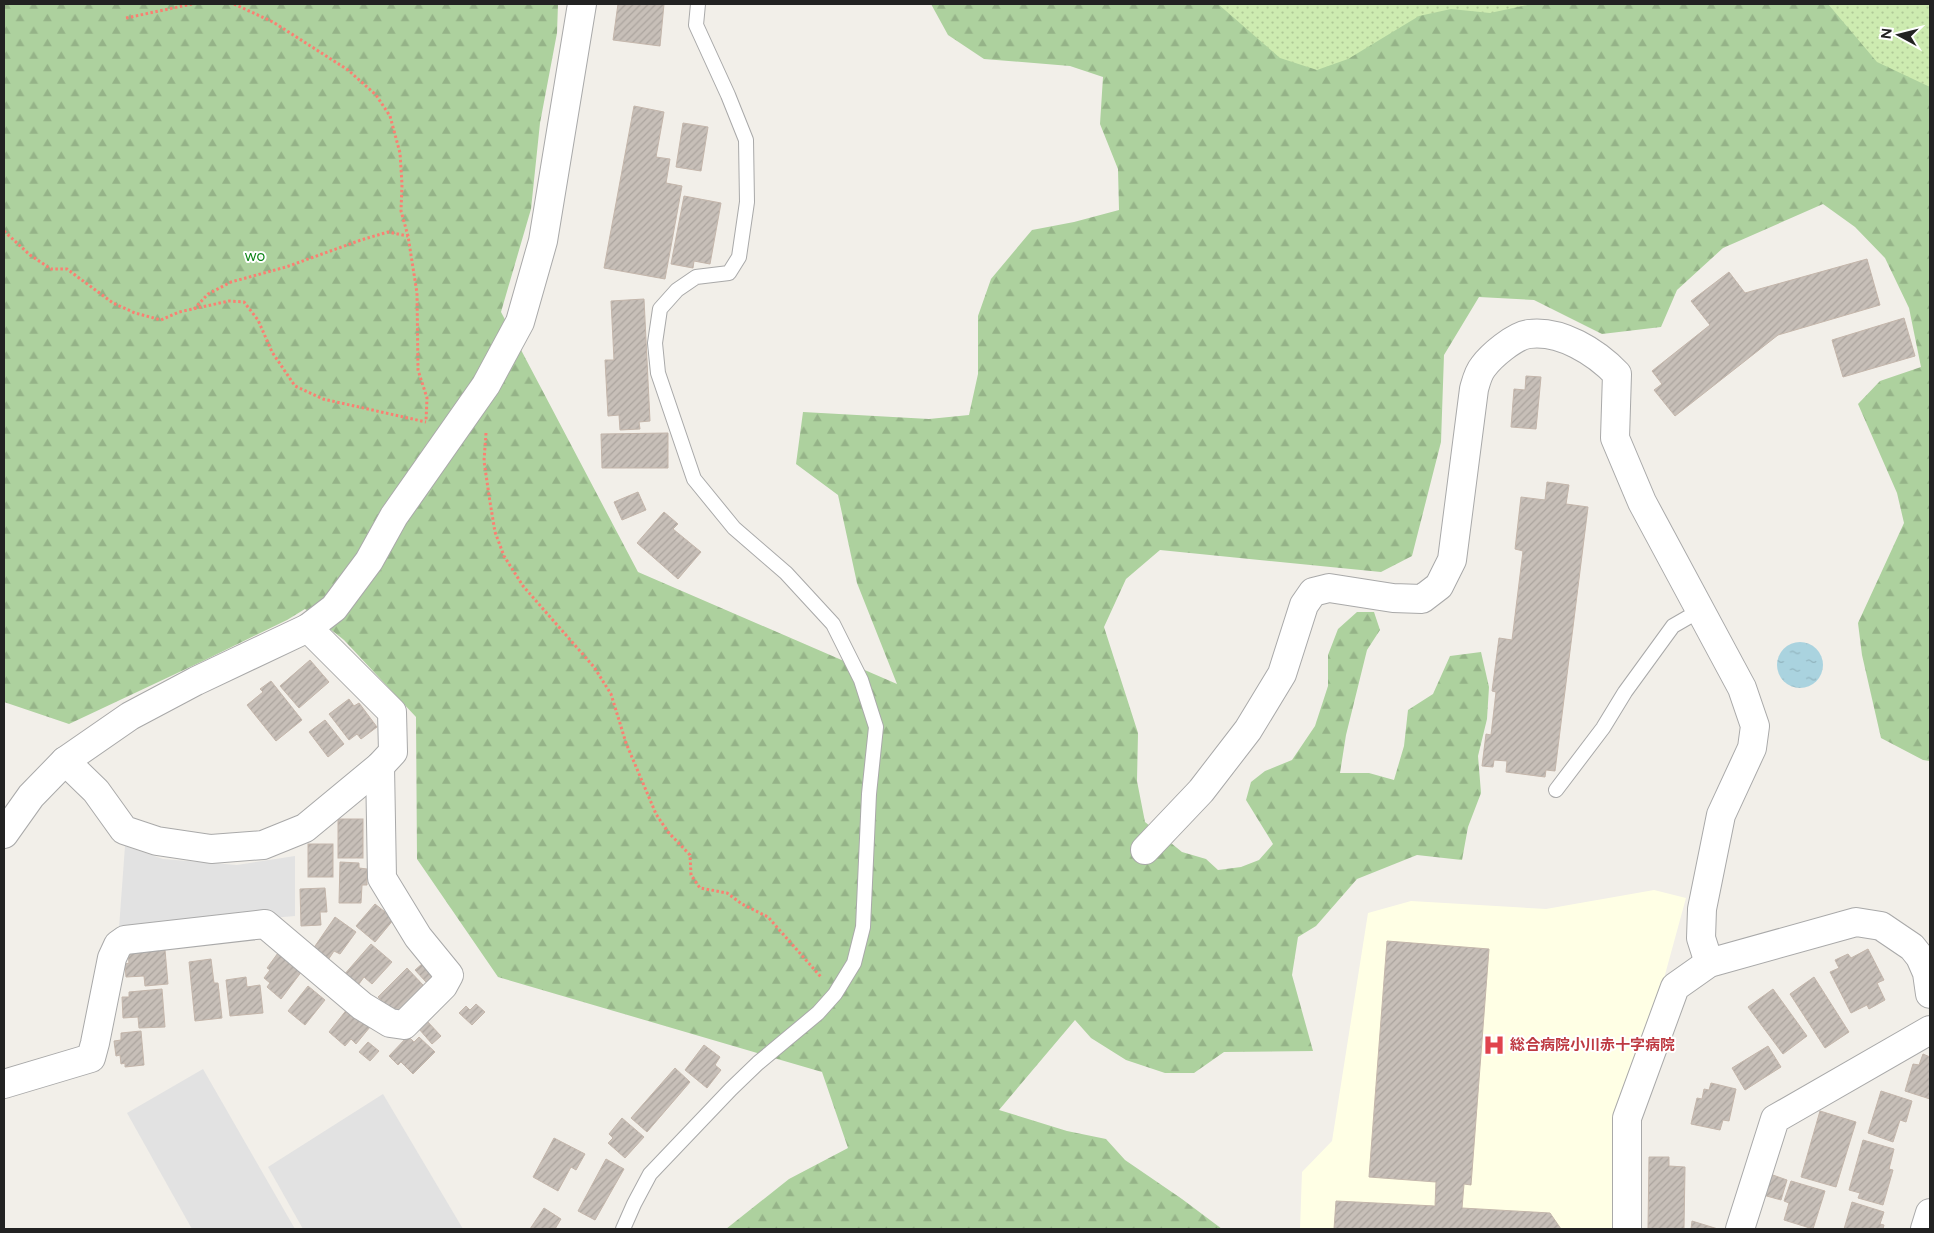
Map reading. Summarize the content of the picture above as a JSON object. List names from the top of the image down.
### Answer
{
  "parks": ["wo"],
  "places": {
    "hospital": ["総合病院小川赤十字病院"]
  },
  "north": "left"
}
